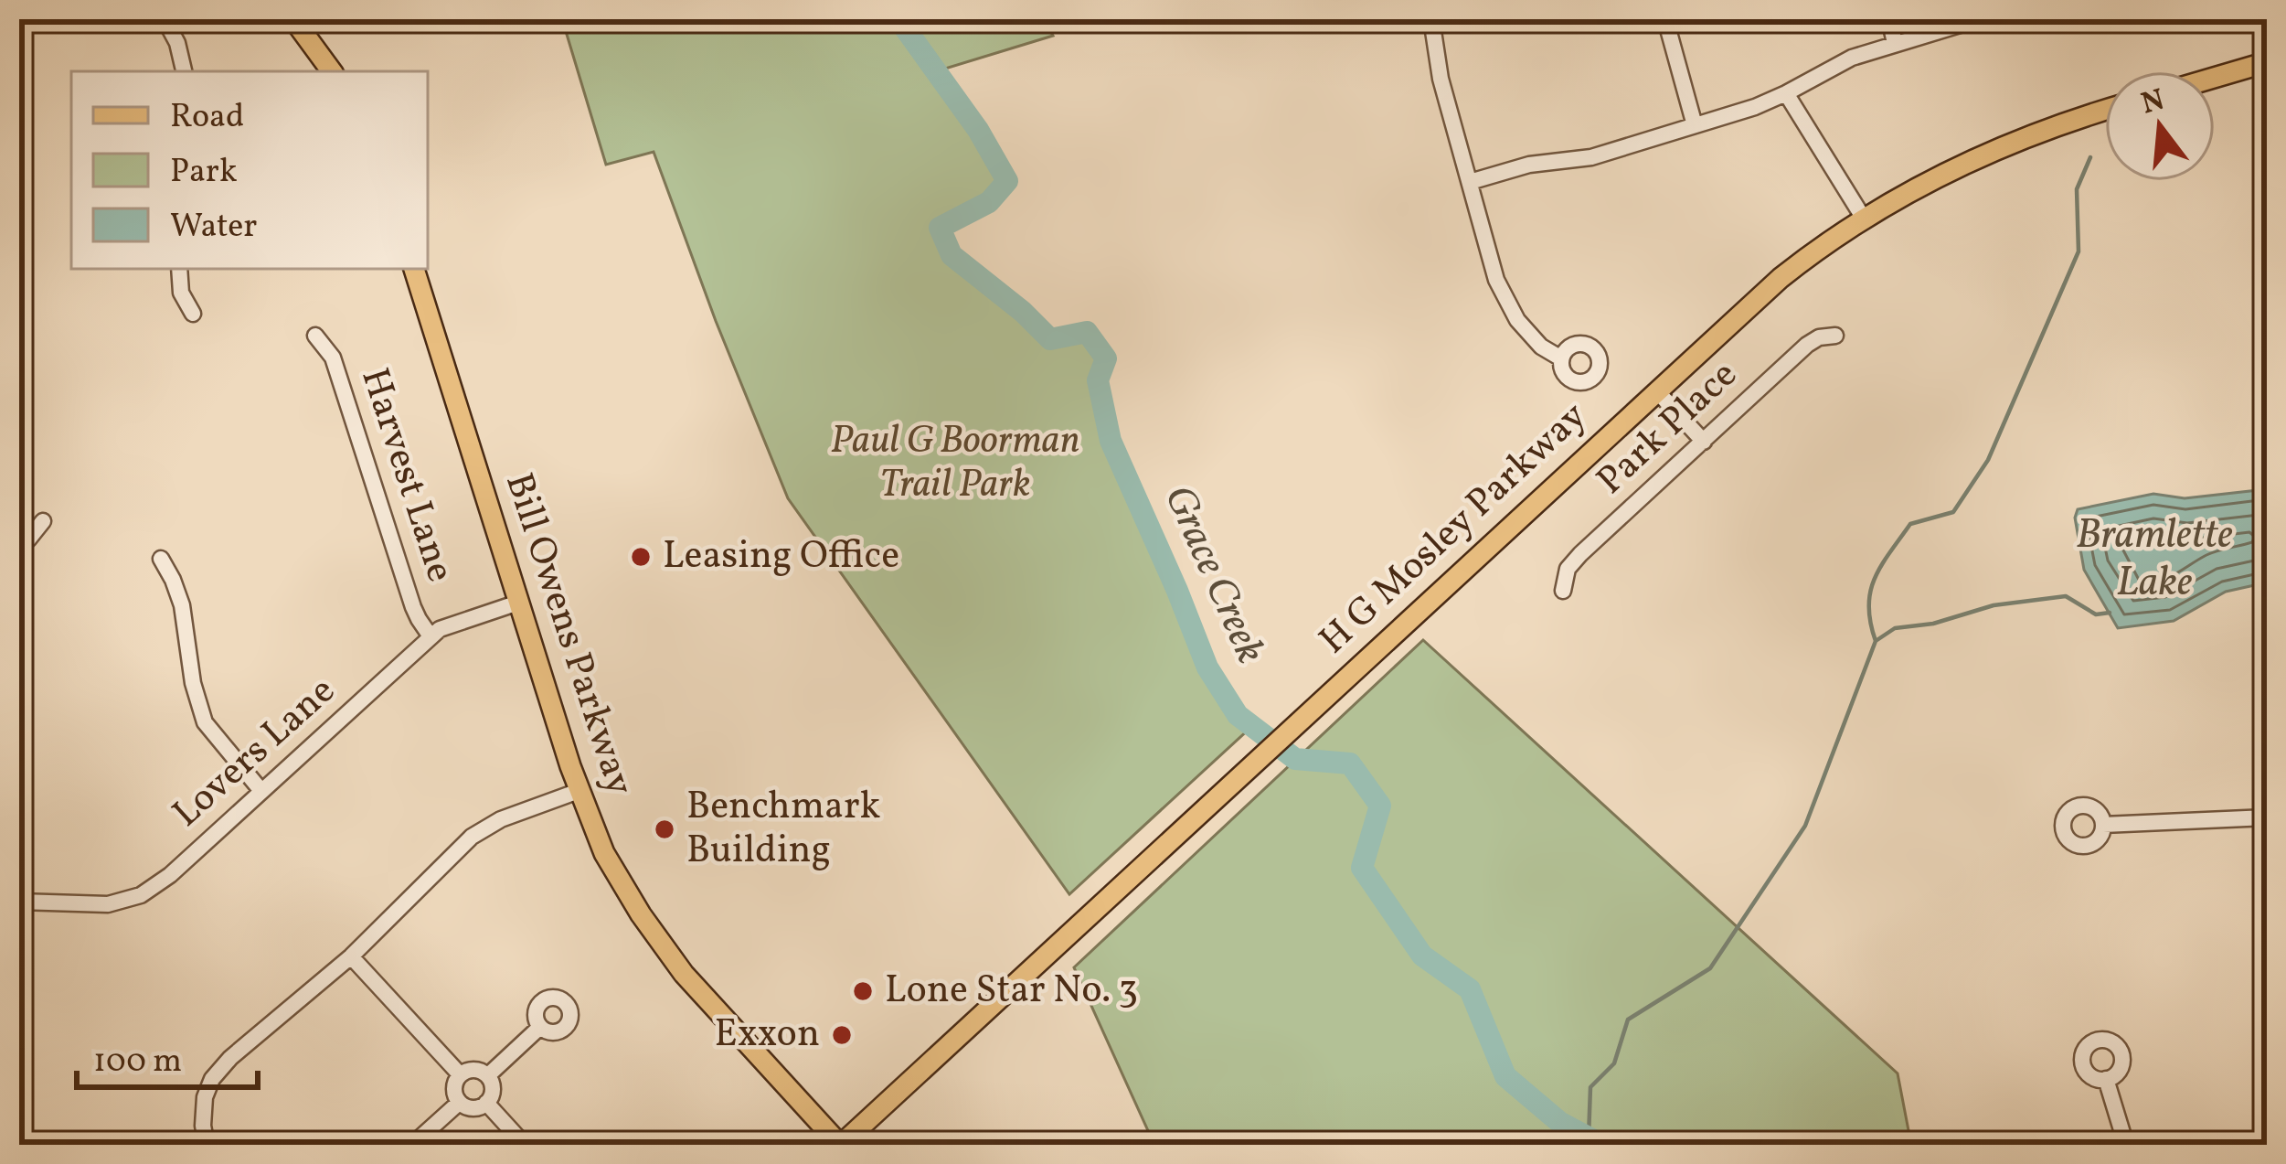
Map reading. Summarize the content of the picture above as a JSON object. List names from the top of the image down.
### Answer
{
  "streets": {
    "main road": ["H G Mosley Parkway", "Bill Owens Parkway"],
    "street": ["Park Place", "Harvest Lane", "Lovers Lane"]
  },
  "crossings": [
    ["Harvest Lane", "Lovers Lane"],
    ["H G Mosley Parkway", "Bill Owens Parkway"],
    ["Bill Owens Parkway", "Lovers Lane"]
  ],
  "water": ["Bramlette Lake", "Grace Creek"],
  "parks": ["Paul G Boorman Trail Park"],
  "places": [
    "Leasing Office",
    "Benchmark Building",
    "Lone Star No. 3",
    "Exxon"
  ],
  "legend": ["Road", "Park", "Water"],
  "scale_bar": "100 m",
  "north": "top"
}
